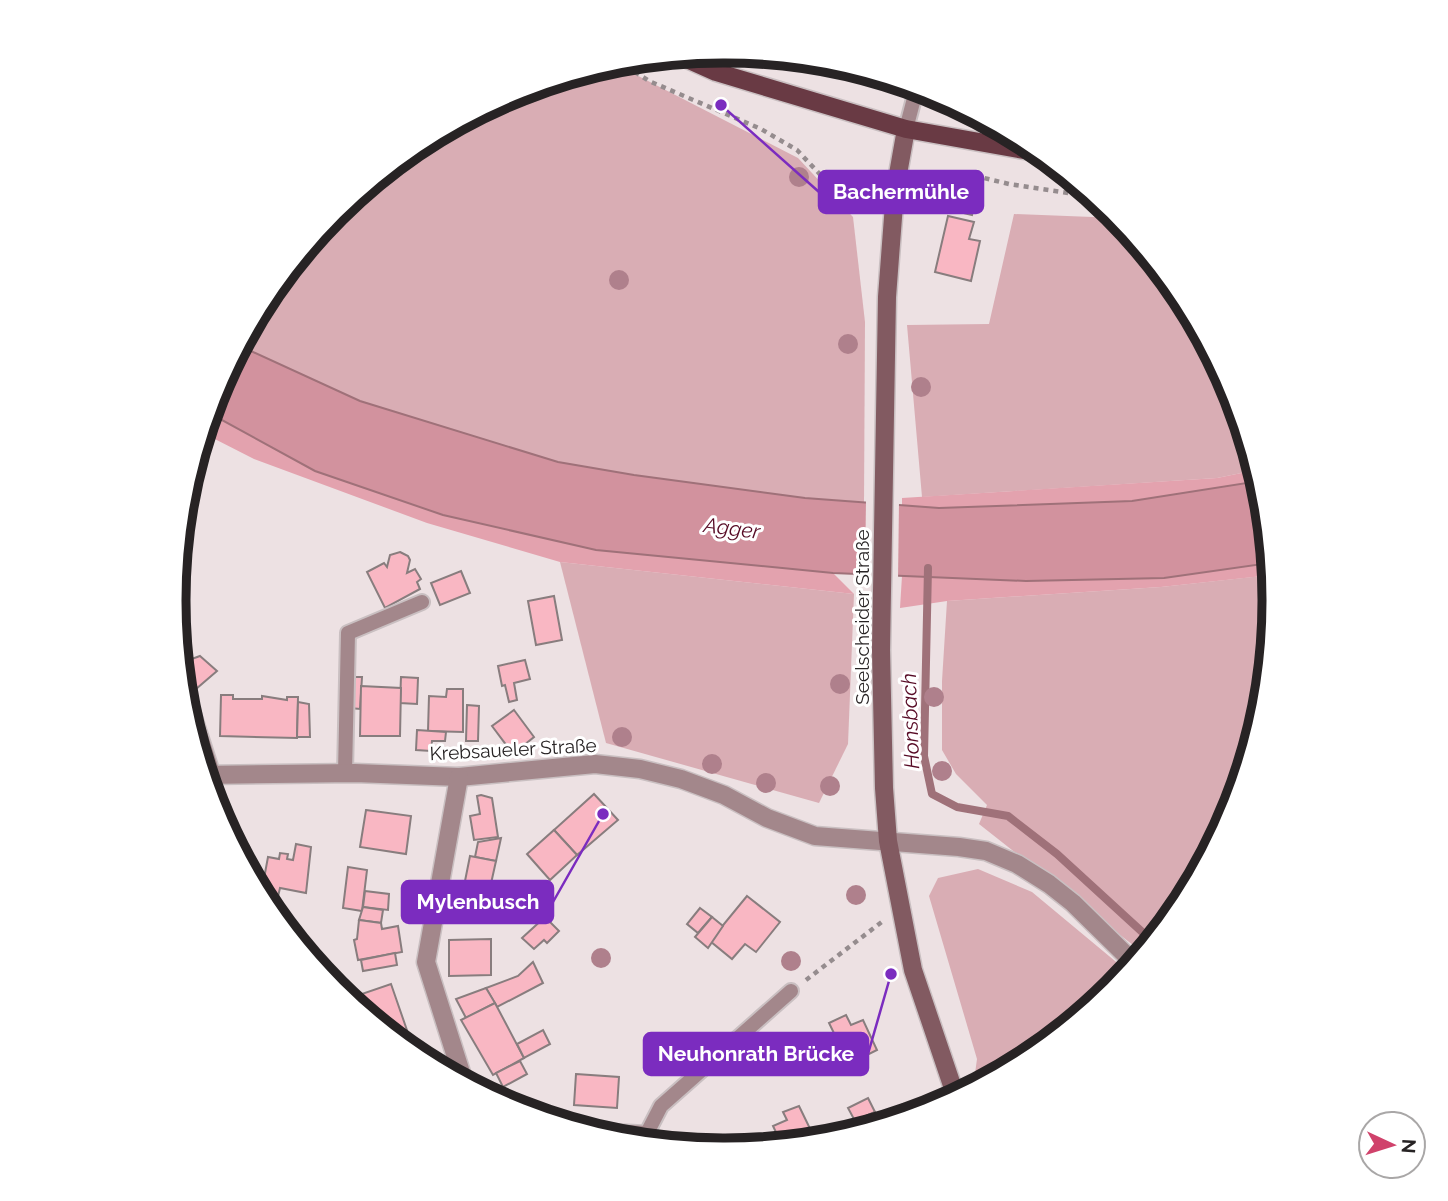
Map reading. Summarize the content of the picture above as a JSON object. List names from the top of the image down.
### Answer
{
  "streets": {
    "street": ["Seelscheider Straße", "Krebsaueler Straße"]
  },
  "crossings": [
    ["Seelscheider Straße", "Krebsaueler Straße"]
  ],
  "water": ["Agger", "Honsbach"],
  "places": ["Bachermühle", "Mylenbusch", "Neuhonrath Brücke"],
  "north": "right"
}
